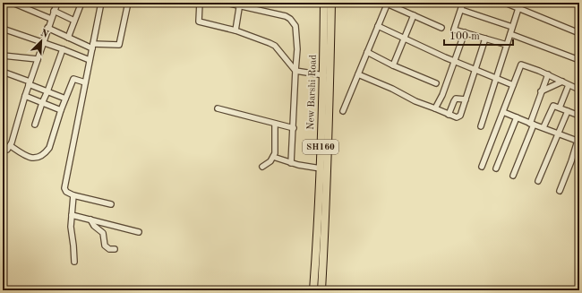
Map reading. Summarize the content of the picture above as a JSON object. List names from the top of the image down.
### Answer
{
  "streets": {
    "main road": ["New Barshi Road", "SH160"]
  },
  "scale_bar": "100 m",
  "north": "top right"
}
